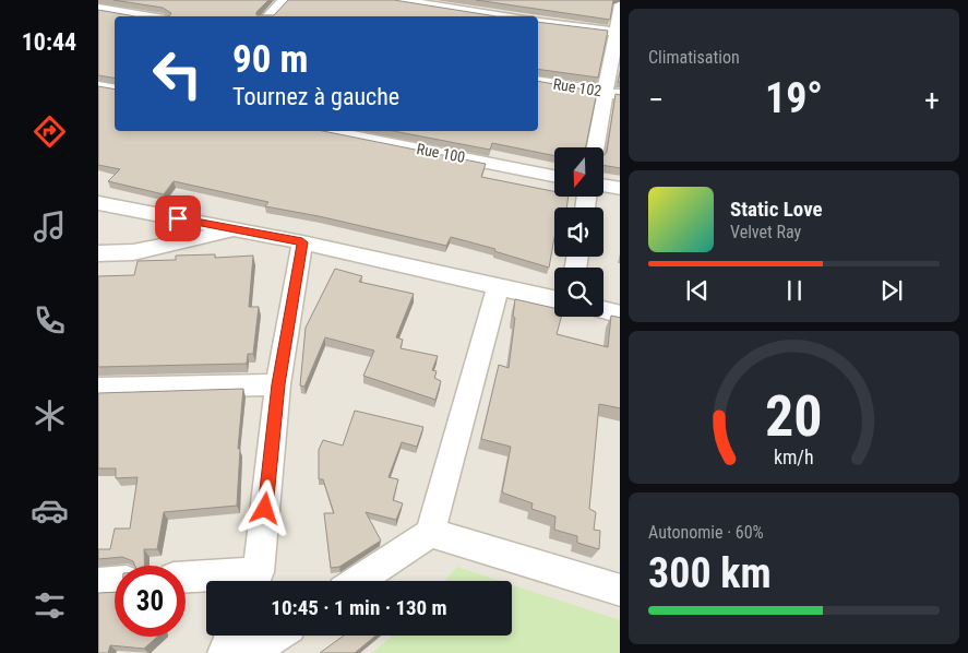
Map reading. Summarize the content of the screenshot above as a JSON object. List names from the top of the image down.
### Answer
{
  "streets": {
    "street": ["Rue 102", "Rue 100"]
  },
  "north": "bottom",
  "page": {
    "tabs": "10:44",
    "tile": [
      "Climatisation",
      ["Autonomie · 60%", "300 km"]
    ],
    "turn": ["90 m", "Tournez à gauche"],
    "heat": ["−", "19°", "+"],
    "song": ["Static Love", "Velvet Ray"],
    "limit": "30",
    "trip": "10:45 · 1 min · 130 m",
    "gauge": ["20", "km/h"]
  }
}
